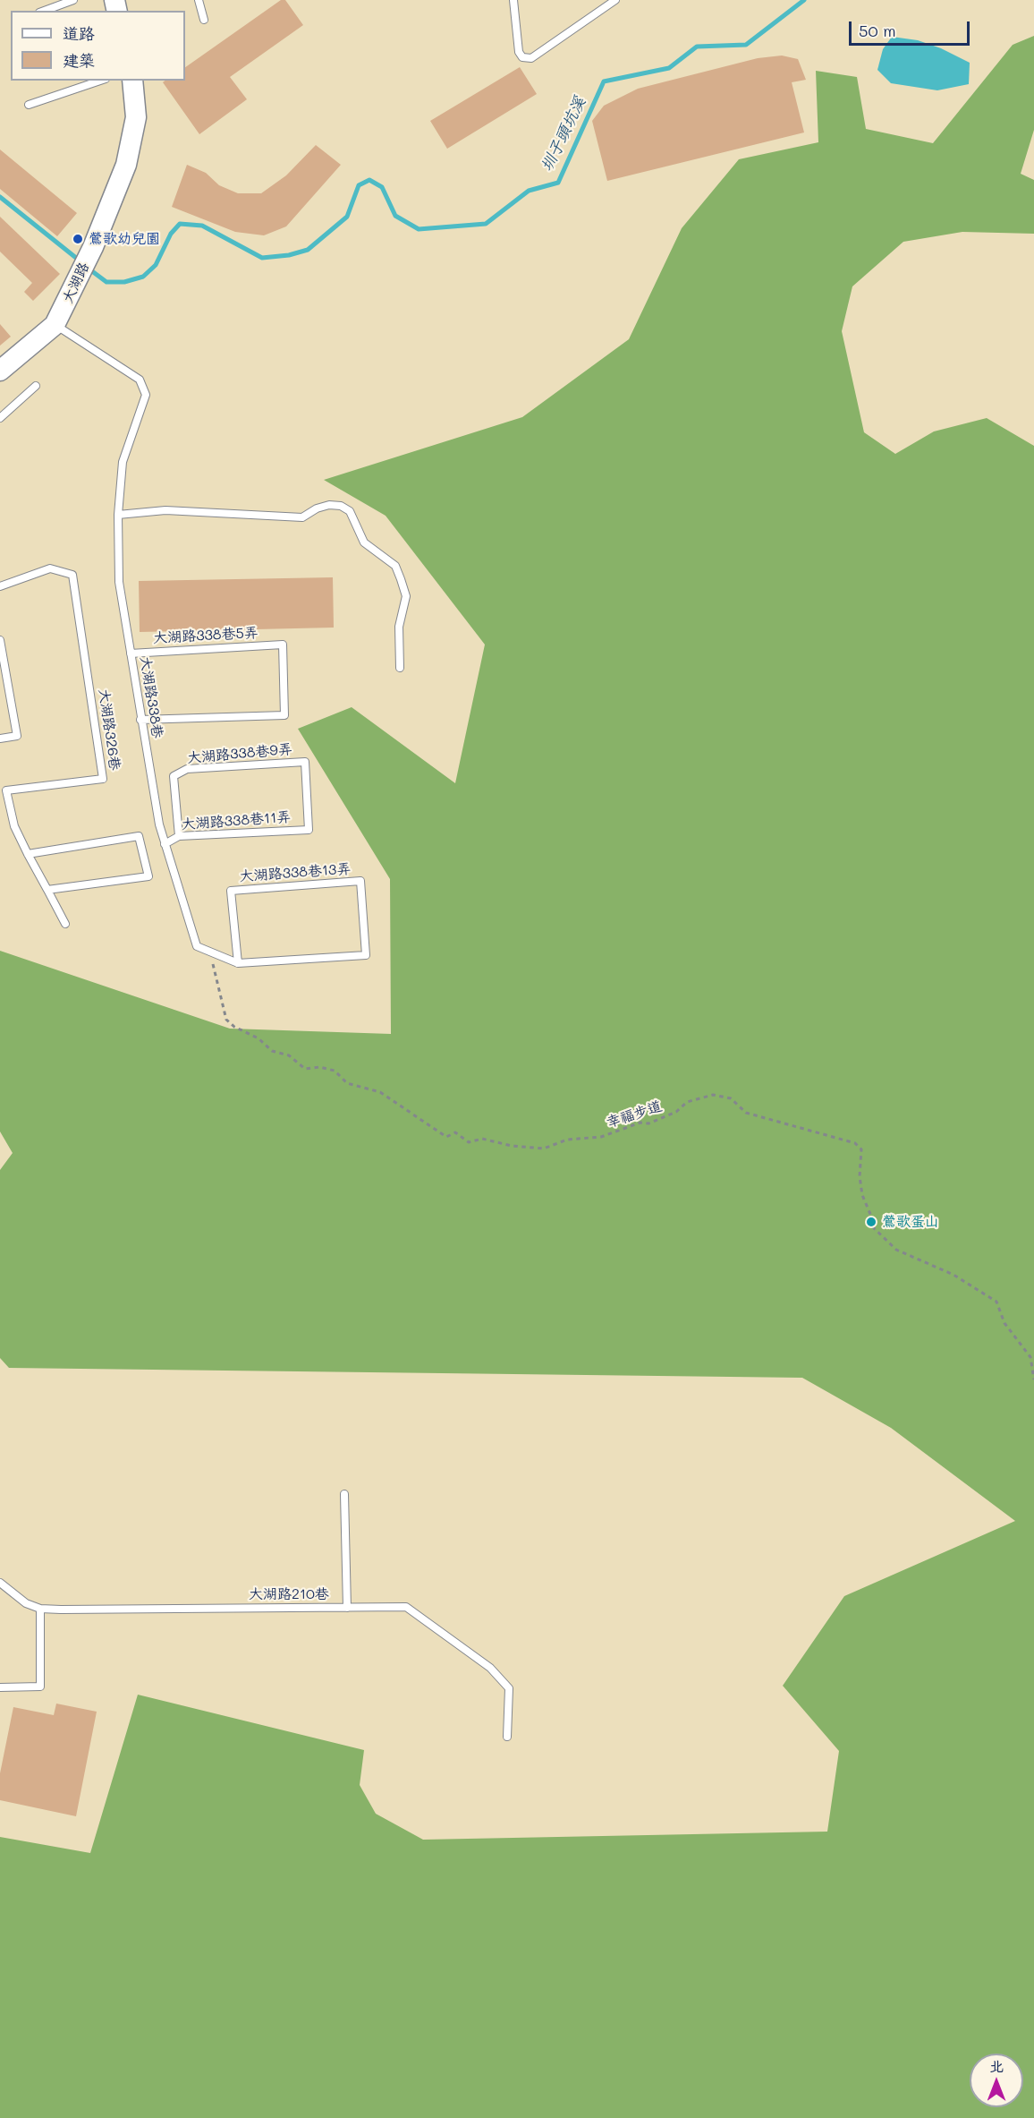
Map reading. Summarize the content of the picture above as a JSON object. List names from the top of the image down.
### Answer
{
  "streets": {
    "street": ["大湖路"],
    "lane": [
      "大湖路338巷5弄",
      "大湖路338巷",
      "大湖路326巷",
      "大湖路338巷9弄",
      "大湖路338巷11弄",
      "大湖路338巷13弄",
      "大湖路210巷"
    ],
    "path": ["幸福步道"]
  },
  "crossings": [
    ["大湖路", "大湖路338巷"],
    ["大湖路338巷5弄", "大湖路338巷"],
    ["大湖路338巷", "大湖路338巷11弄"],
    ["大湖路338巷", "大湖路338巷13弄"],
    ["大湖路338巷", "幸福步道"],
    ["大湖路338巷9弄", "大湖路338巷11弄"]
  ],
  "water": ["圳子頭坑溪"],
  "places": ["鶯歌幼兒園", "鶯歌蛋山"],
  "legend": ["道路", "建築"],
  "scale_bar": "50 m",
  "north": "top"
}
